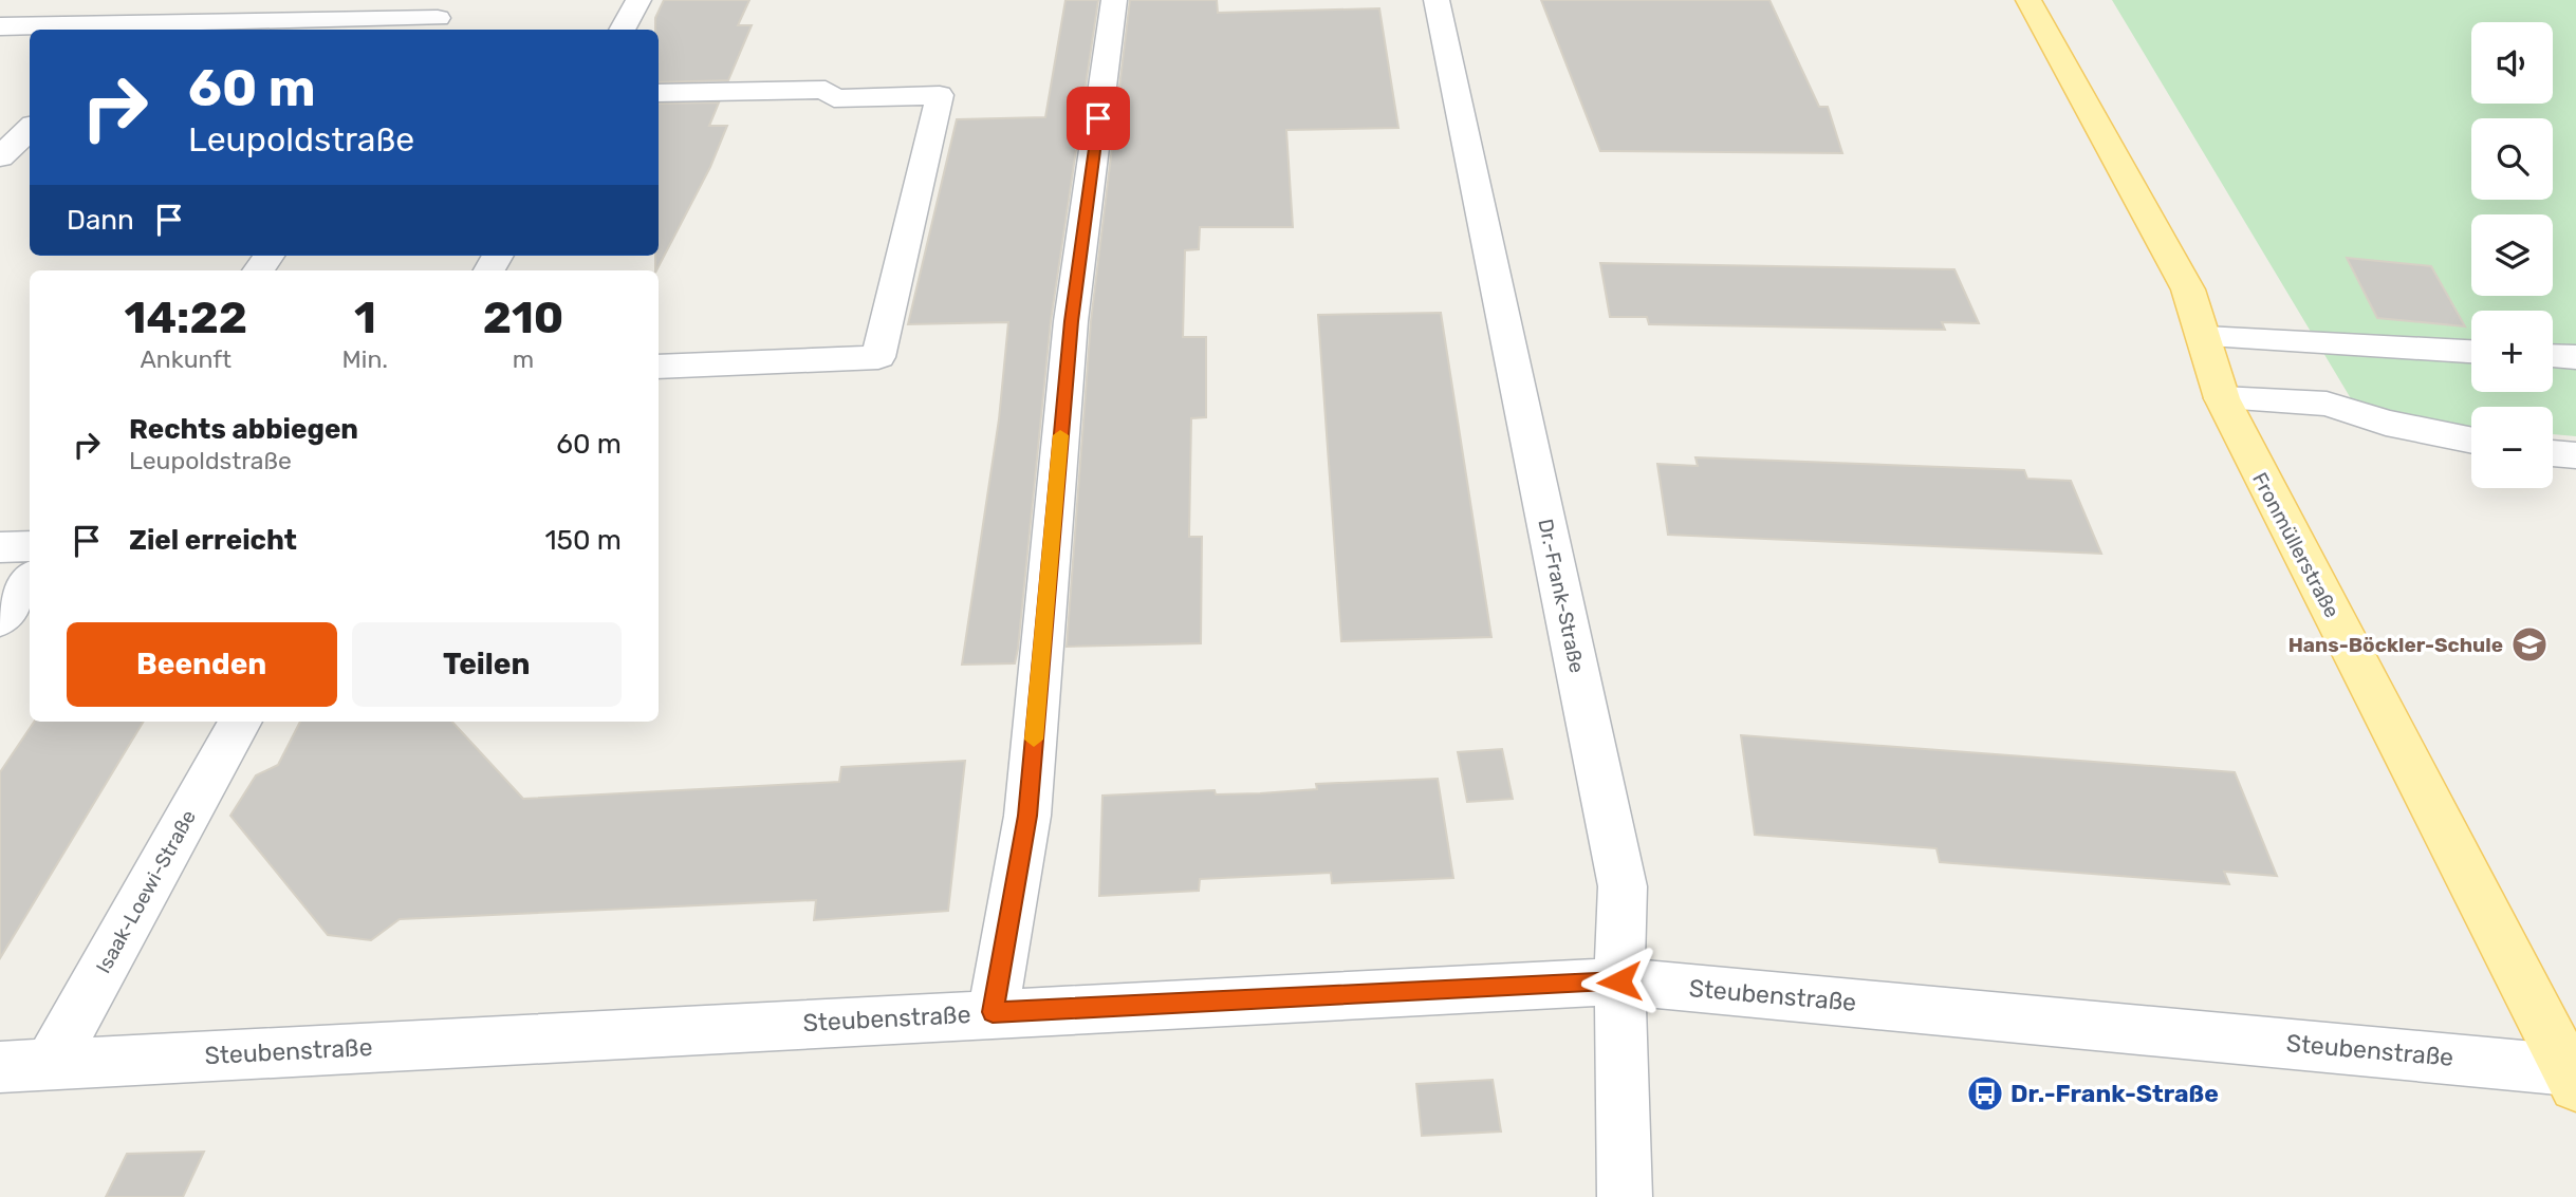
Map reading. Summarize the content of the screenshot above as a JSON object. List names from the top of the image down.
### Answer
{
  "streets": {
    "main road": ["Fronmüllerstraße"],
    "street": ["Dr.-Frank-Straße", "Isaak-Loewi-Straße", "Steubenstraße"]
  },
  "crossings": [
    ["Fronmüllerstraße", "Steubenstraße"],
    ["Dr.-Frank-Straße", "Steubenstraße"],
    ["Isaak-Loewi-Straße", "Steubenstraße"]
  ],
  "places": {
    "school or university": ["Hans-Böckler-Schule"],
    "bus stop": ["Dr.-Frank-Straße"]
  },
  "page": {
    "map_buttons": ["+", "−"],
    "turn": ["60 m", "Leupoldstraße"],
    "then": "Dann",
    "eta": [
      "14:22",
      "Ankunft",
      "1",
      "Min.",
      "210",
      "m"
    ],
    "list": [
      {
        "name": "Rechts abbiegen",
        "note": "Leupoldstraße",
        "value": "60 m"
      },
      {
        "name": "Ziel erreicht",
        "value": "150 m"
      }
    ],
    "buttons": ["Beenden", "Teilen"]
  }
}
